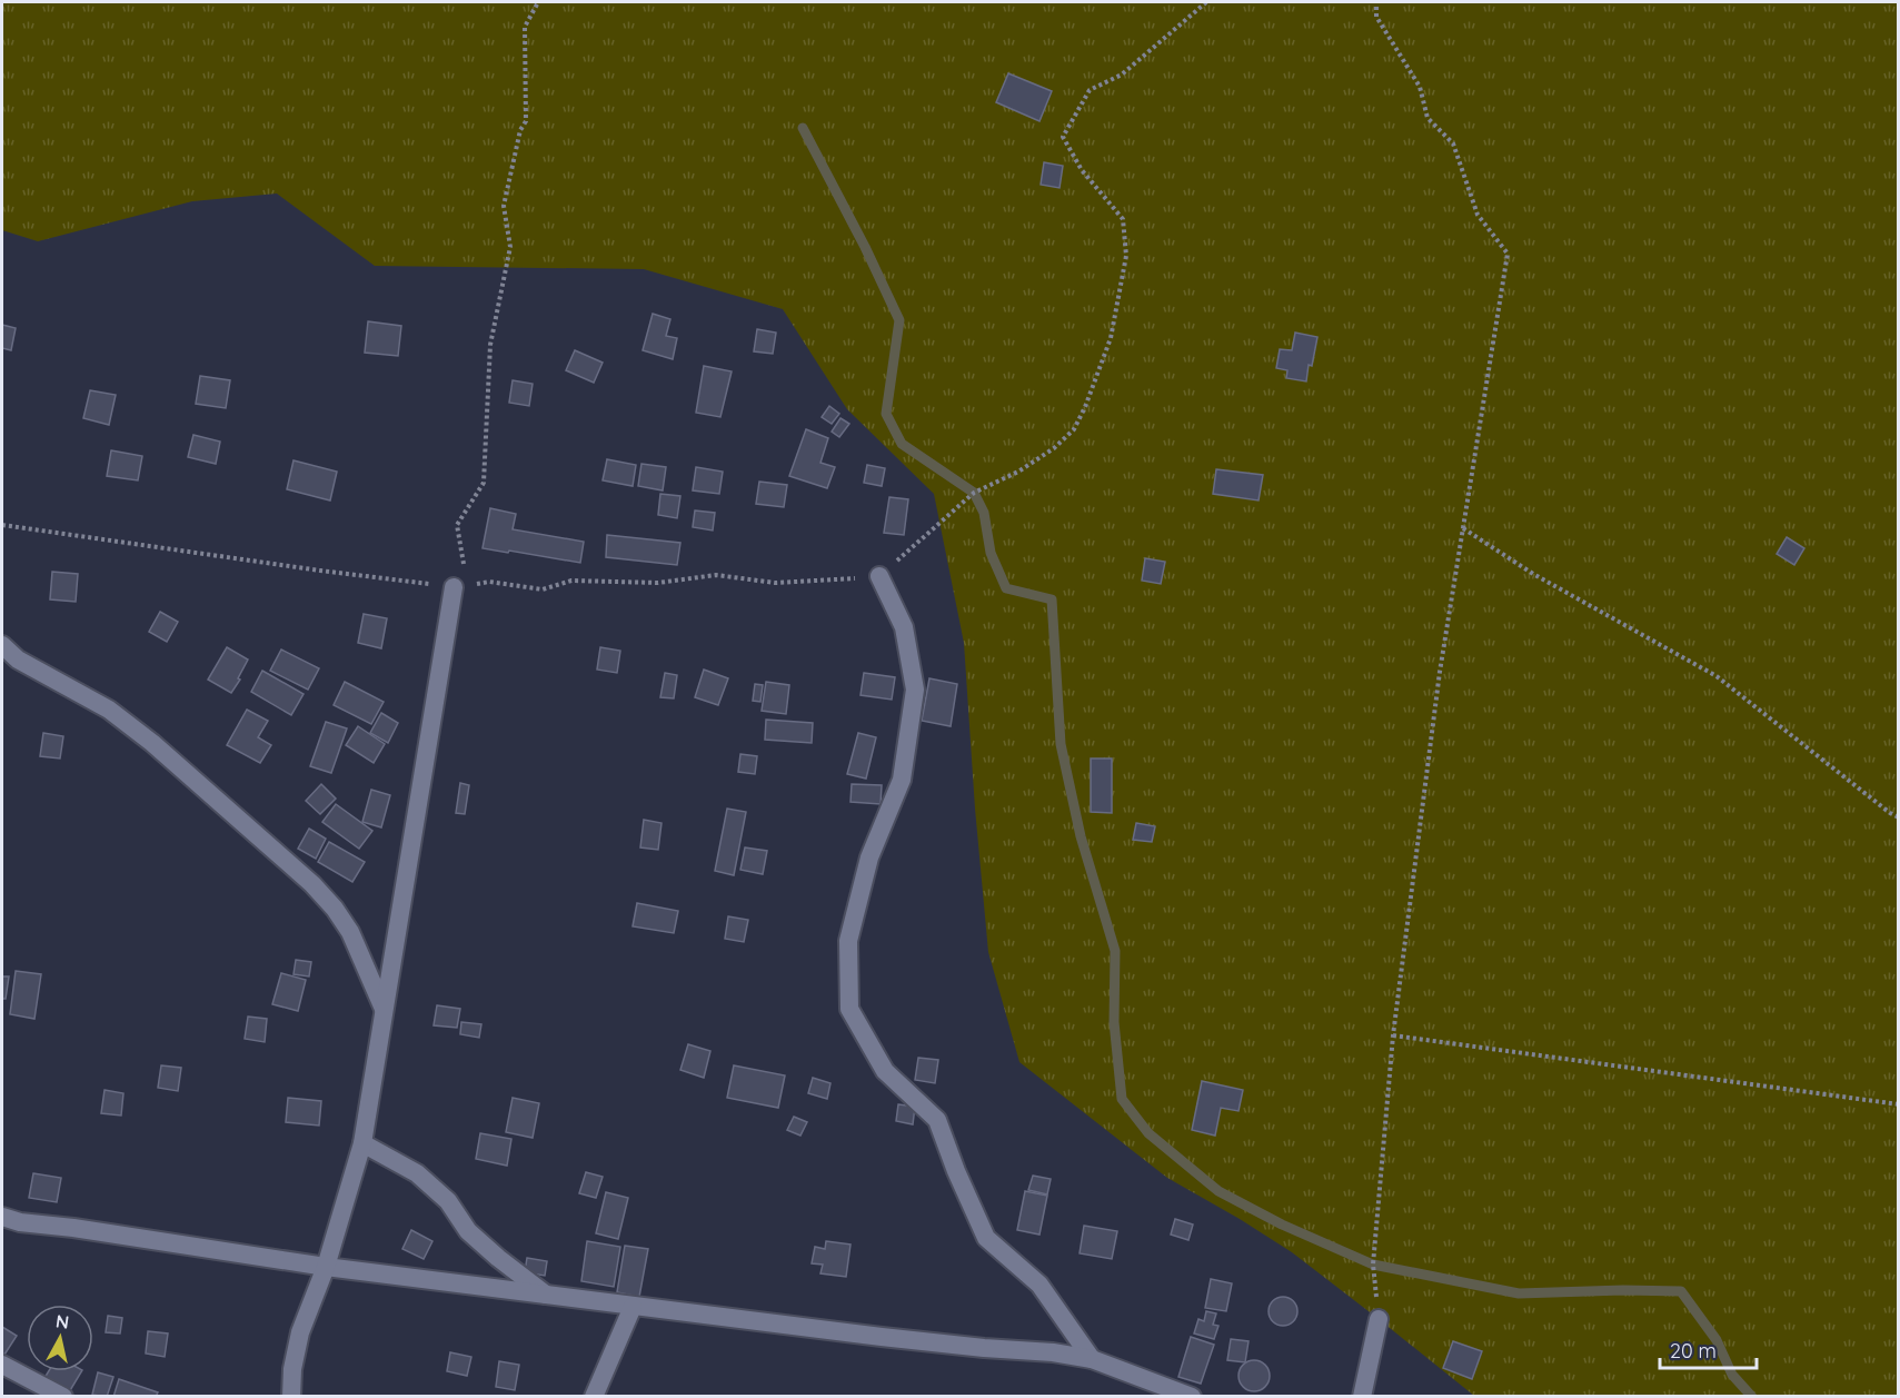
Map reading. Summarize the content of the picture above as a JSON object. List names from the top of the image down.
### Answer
{
  "scale_bar": "20 m",
  "north": "top"
}
